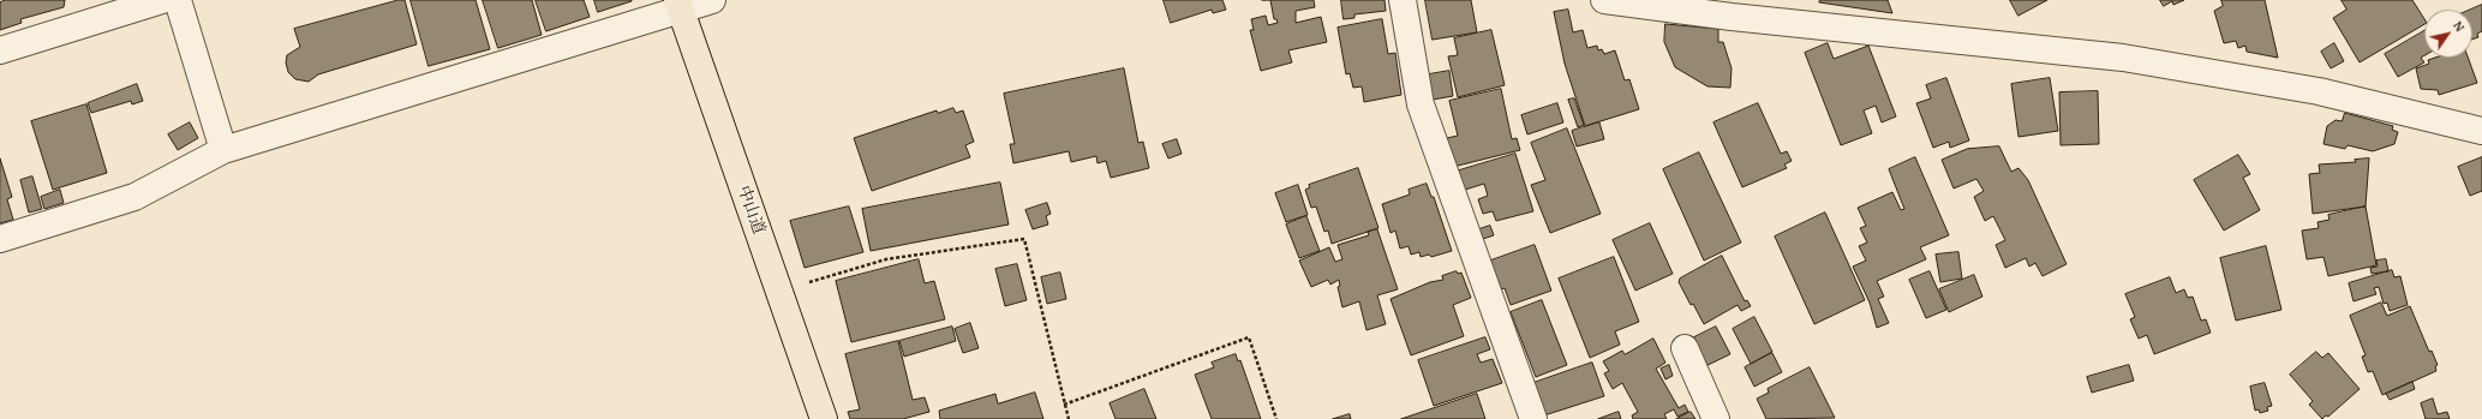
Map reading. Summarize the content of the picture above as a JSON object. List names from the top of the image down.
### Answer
{
  "streets": {
    "highway": ["中山道"]
  },
  "north": "top right"
}
